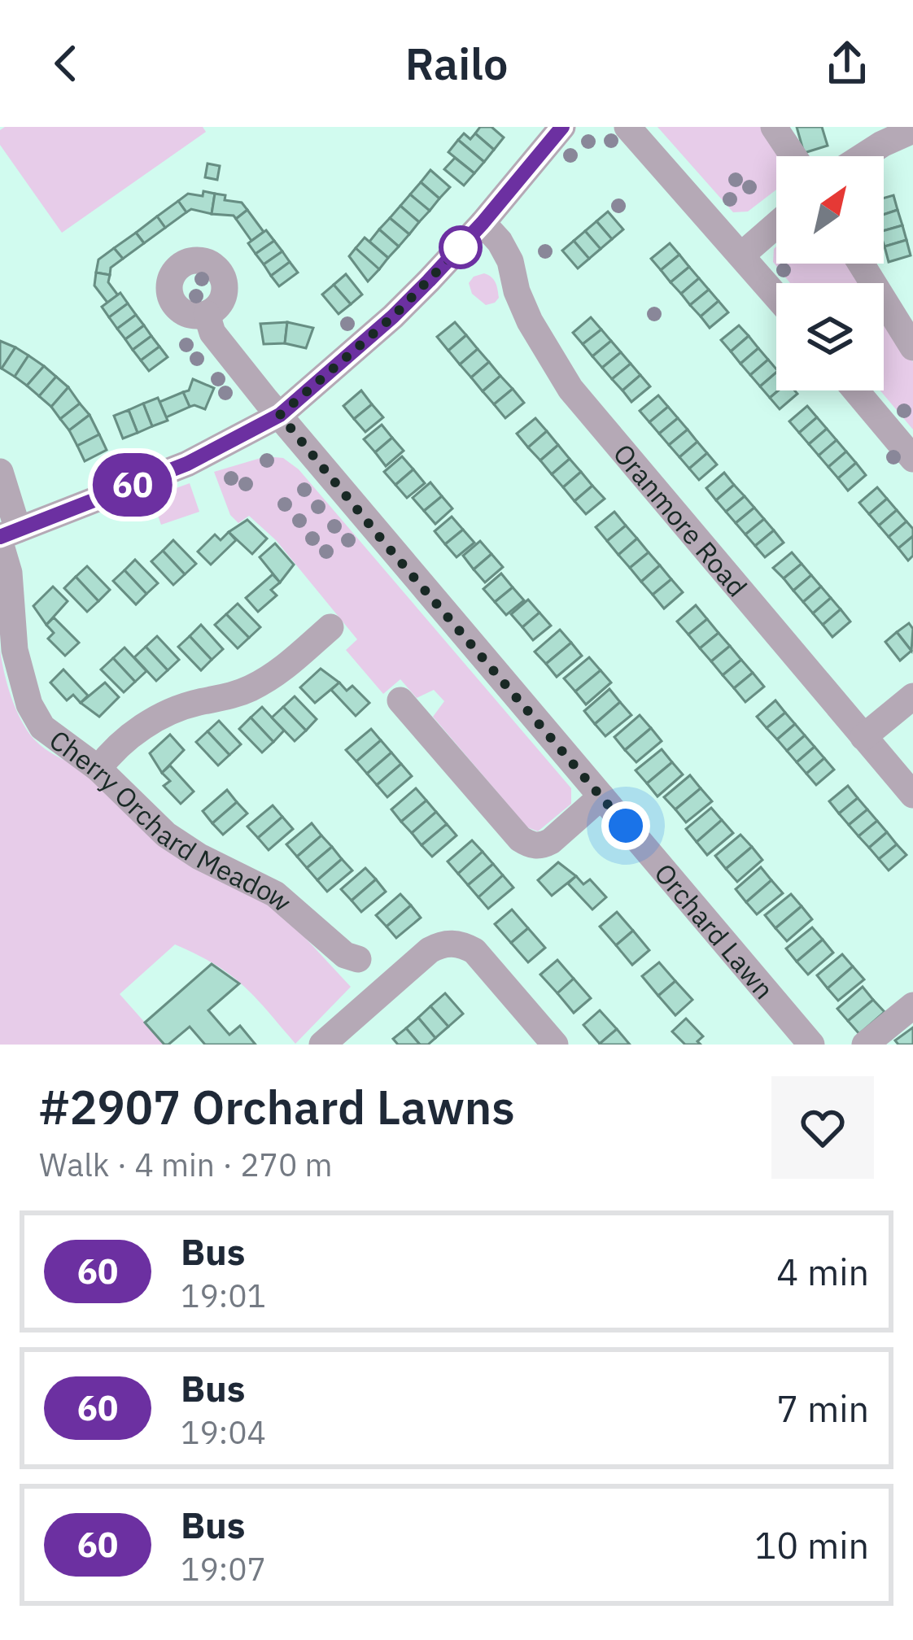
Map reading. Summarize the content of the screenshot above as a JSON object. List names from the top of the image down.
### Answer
{
  "streets": {
    "street": ["Oranmore Road", "Cherry Orchard Meadow", "Orchard Lawn"]
  },
  "lines": ["bus line 60"],
  "north": "top right",
  "page": {
    "header": "Railo",
    "on_map": "60",
    "heading": ["#2907 Orchard Lawns", "Walk · 4 min · 270 m"],
    "list": [
      {
        "mark": "60",
        "name": "Bus",
        "note": "19:01",
        "value": "4 min"
      },
      {
        "mark": "60",
        "name": "Bus",
        "note": "19:04",
        "value": "7 min"
      },
      {
        "mark": "60",
        "name": "Bus",
        "note": "19:07",
        "value": "10 min"
      }
    ]
  }
}
